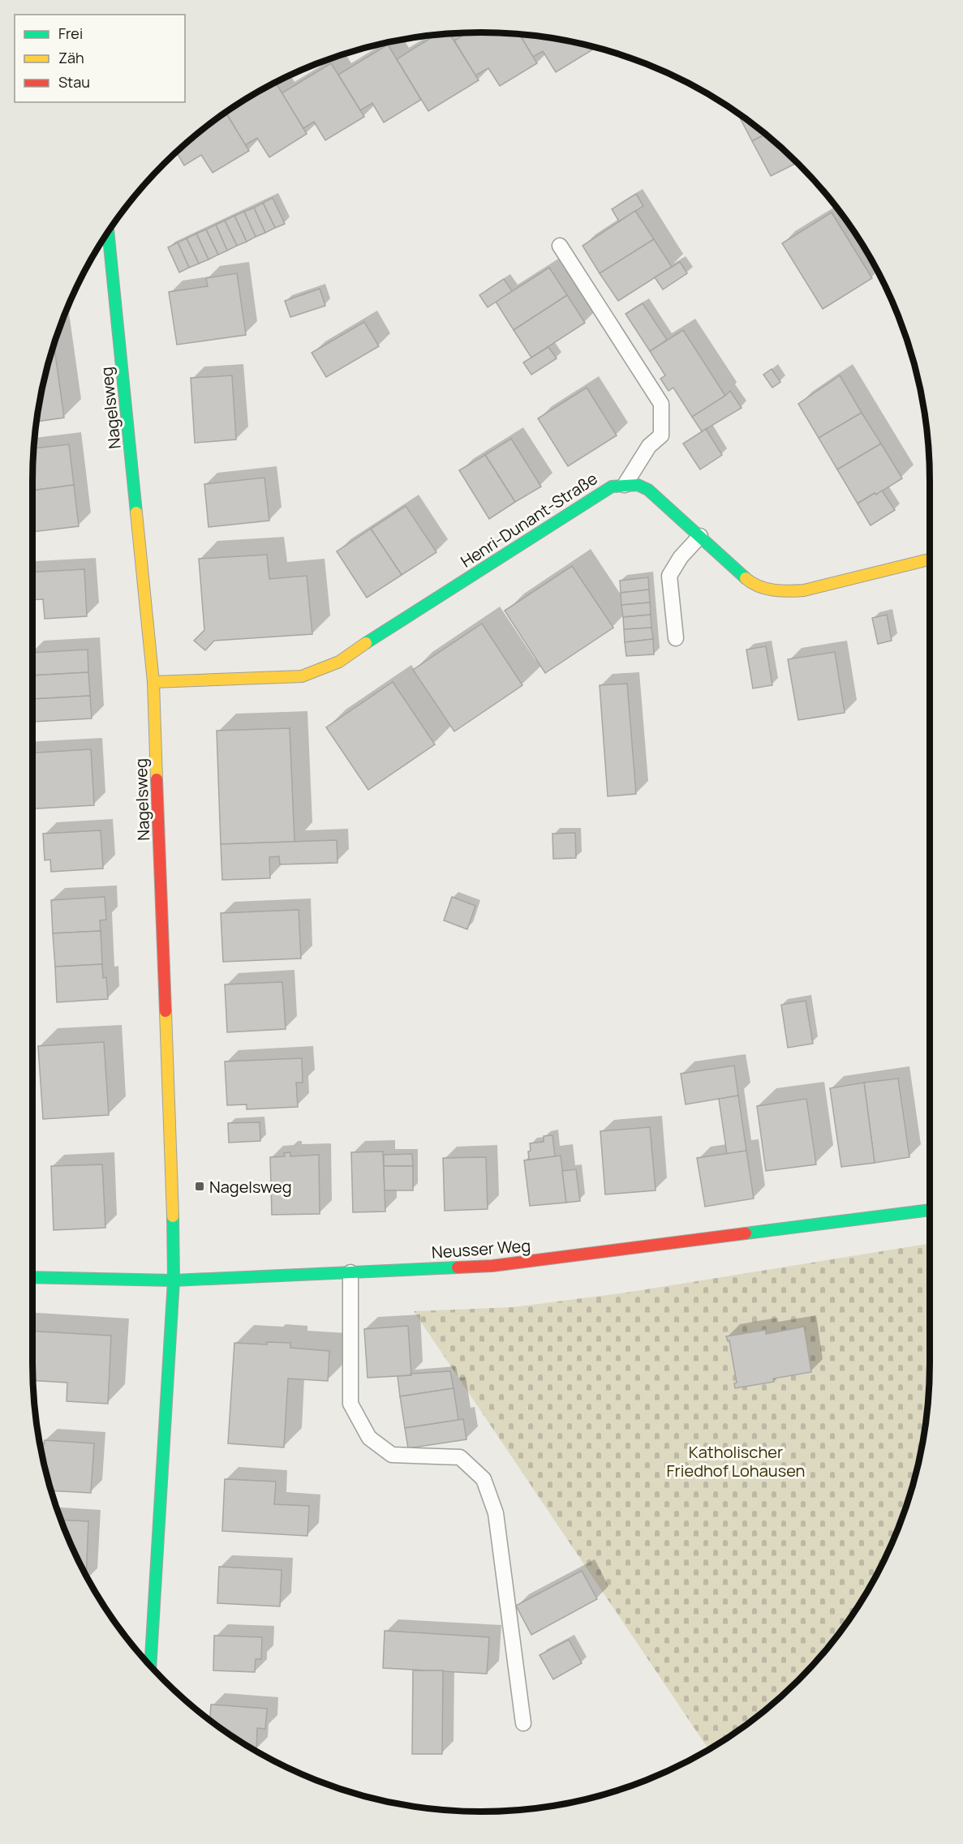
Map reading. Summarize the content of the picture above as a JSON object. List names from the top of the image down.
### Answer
{
  "streets": {
    "street": ["Nagelsweg", "Henri-Dunant-Straße", "Neusser Weg"]
  },
  "crossings": [
    ["Nagelsweg", "Henri-Dunant-Straße"],
    ["Nagelsweg", "Neusser Weg"]
  ],
  "parks": ["Katholischer Friedhof Lohausen"],
  "places": {
    "transit": ["Nagelsweg"]
  },
  "legend": ["Frei", "Zäh", "Stau"]
}
